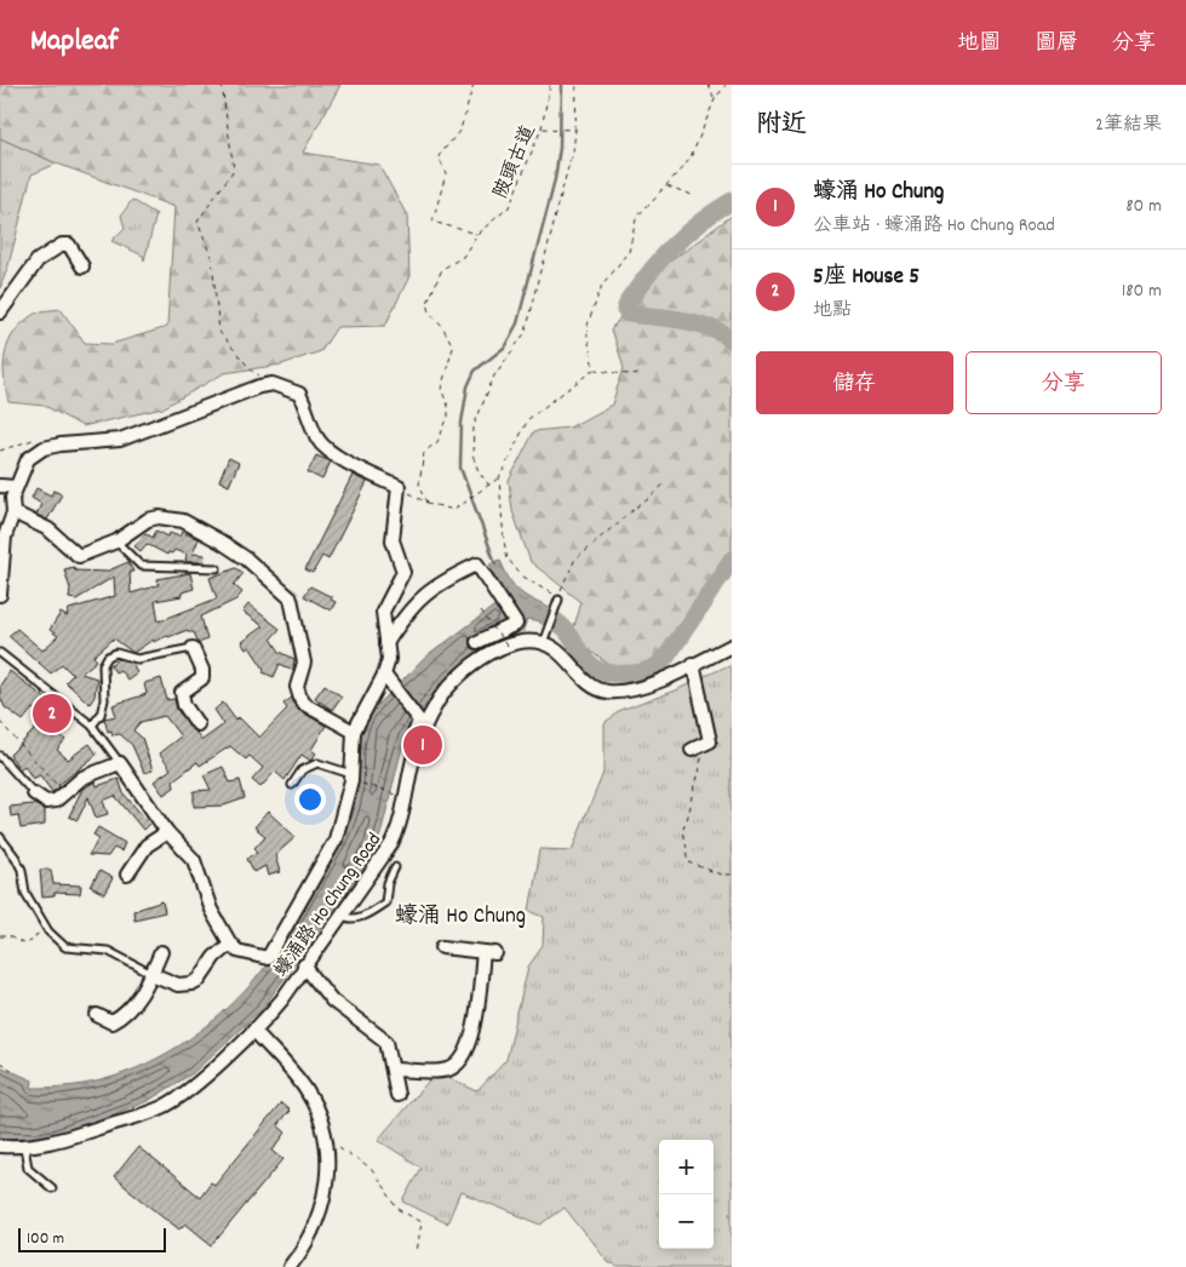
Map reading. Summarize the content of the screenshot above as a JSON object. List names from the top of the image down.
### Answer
{
  "streets": {
    "street": ["蠔涌路 Ho Chung Road"],
    "path": ["陂頭古道"]
  },
  "districts": ["蠔涌 Ho Chung"],
  "scale_bar": "100 m",
  "page": {
    "header": "Mapleaf",
    "nav": ["地圖", "圖層", "分享"],
    "heading": ["附近", "2筆結果"],
    "list": [
      {
        "mark": "1",
        "name": "蠔涌 Ho Chung",
        "note": "公車站 · 蠔涌路 Ho Chung Road",
        "value": "80 m"
      },
      {
        "mark": "2",
        "name": "5座 House 5",
        "note": "地點",
        "value": "180 m"
      }
    ],
    "buttons": ["儲存", "分享"],
    "pins": ["2", "1"],
    "map_buttons": ["+", "−"],
    "scale": "100 m"
  }
}
